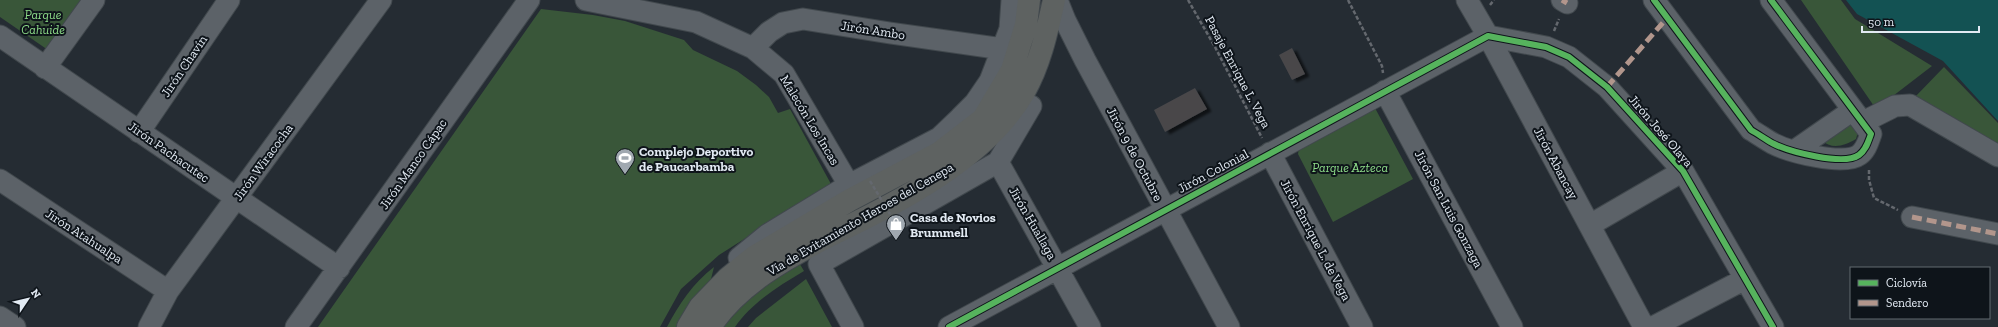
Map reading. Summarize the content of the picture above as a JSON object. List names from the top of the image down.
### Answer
{
  "streets": {
    "main road": ["Vía de Evitamiento Heroes del Cenepa"],
    "street": [
      "Jirón Ambo",
      "Jirón Chavín",
      "Malecón Los Incas",
      "Jirón José Olaya",
      "Jirón Pachacutec",
      "Jirón 9 de Octubre",
      "Jirón Wiracocha",
      "Jirón Abancay",
      "Jirón Manco Cápac",
      "Jirón Colonial",
      "Jirón San Luis Gonzaga",
      "Jirón Huallaga",
      "Jirón Atahualpa",
      "Jirón Enrique L. de Vega"
    ],
    "path": ["Pasaje Enrique L. Vega"]
  },
  "crossings": [
    ["Jirón Ambo", "Malecón Los Incas"],
    ["Jirón Chavín", "Jirón Pachacutec"],
    ["Pasaje Enrique L. Vega", "Jirón Colonial"],
    ["Pasaje Enrique L. Vega", "Jirón Enrique L. de Vega"],
    ["Jirón José Olaya", "Jirón Abancay"],
    ["Jirón José Olaya", "Jirón Colonial"],
    ["Jirón Pachacutec", "Jirón Wiracocha"],
    ["Jirón Pachacutec", "Jirón Manco Cápac"],
    ["Jirón 9 de Octubre", "Jirón Colonial"],
    ["Jirón Wiracocha", "Jirón Atahualpa"],
    ["Jirón Abancay", "Jirón Colonial"],
    ["Jirón Colonial", "Jirón San Luis Gonzaga"],
    ["Jirón Colonial", "Jirón Huallaga"],
    ["Jirón Colonial", "Jirón Enrique L. de Vega"]
  ],
  "parks": ["Parque Cahuide", "Parque Azteca"],
  "places": {
    "sports": ["Complejo Deportivo de Paucarbamba"],
    "shop": ["Casa de Novios Brummell"]
  },
  "legend": ["Ciclovía", "Sendero"],
  "scale_bar": "50 m",
  "north": "top right"
}
